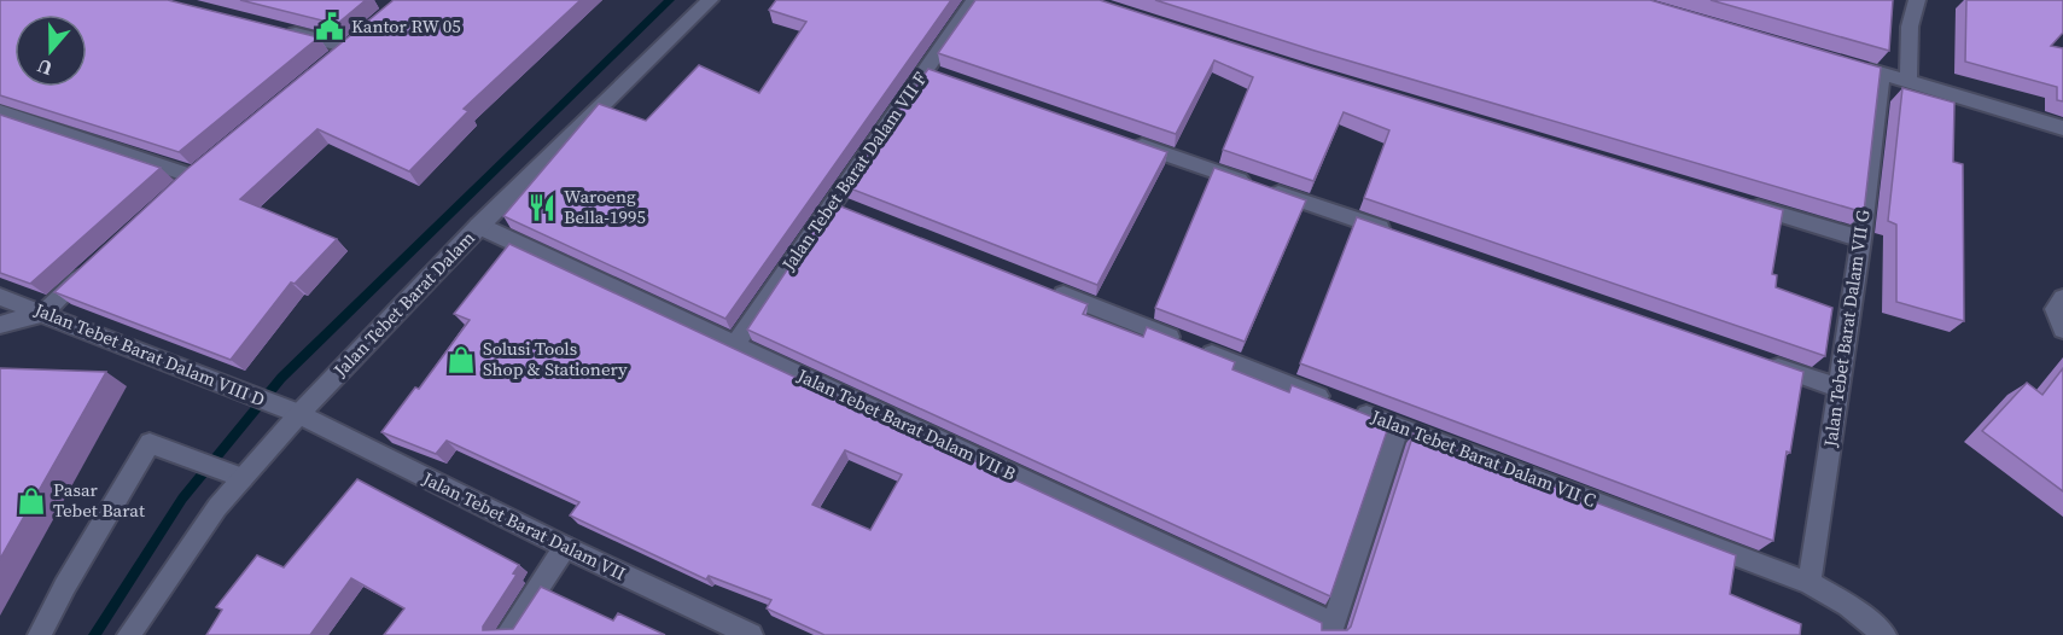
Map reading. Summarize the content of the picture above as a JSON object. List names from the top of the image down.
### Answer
{
  "streets": {
    "street": [
      "Jalan Tebet Barat Dalam VII F",
      "Jalan Tebet Barat Dalam",
      "Jalan Tebet Barat Dalam VII G",
      "Jalan Tebet Barat Dalam VIII D",
      "Jalan Tebet Barat Dalam VII B",
      "Jalan Tebet Barat Dalam VII C",
      "Jalan Tebet Barat Dalam VII"
    ]
  },
  "crossings": [
    ["Jalan Tebet Barat Dalam VII F", "Jalan Tebet Barat Dalam VII B"],
    ["Jalan Tebet Barat Dalam", "Jalan Tebet Barat Dalam VIII D"],
    ["Jalan Tebet Barat Dalam", "Jalan Tebet Barat Dalam VII B"],
    ["Jalan Tebet Barat Dalam", "Jalan Tebet Barat Dalam VII"],
    ["Jalan Tebet Barat Dalam VII G", "Jalan Tebet Barat Dalam VII C"],
    ["Jalan Tebet Barat Dalam VIII D", "Jalan Tebet Barat Dalam VII"]
  ],
  "places": {
    "public building": ["Kantor RW 05"],
    "restaurant": ["Waroeng Bella-1995"],
    "shop": ["Solusi Tools Shop & Stationery", "Pasar Tebet Barat"]
  },
  "north": "bottom"
}
